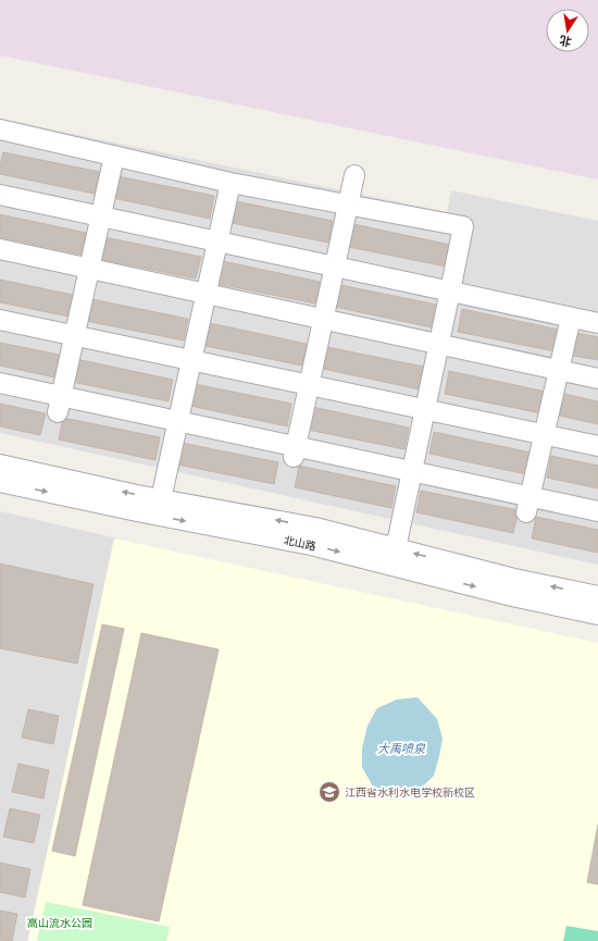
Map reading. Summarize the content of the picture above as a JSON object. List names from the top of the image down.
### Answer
{
  "streets": {
    "street": ["北山路"]
  },
  "water": ["大禹喷泉"],
  "parks": ["高山流水公园"],
  "places": {
    "school or university": ["江西省水利水电学校新校区"]
  },
  "north": "bottom"
}
